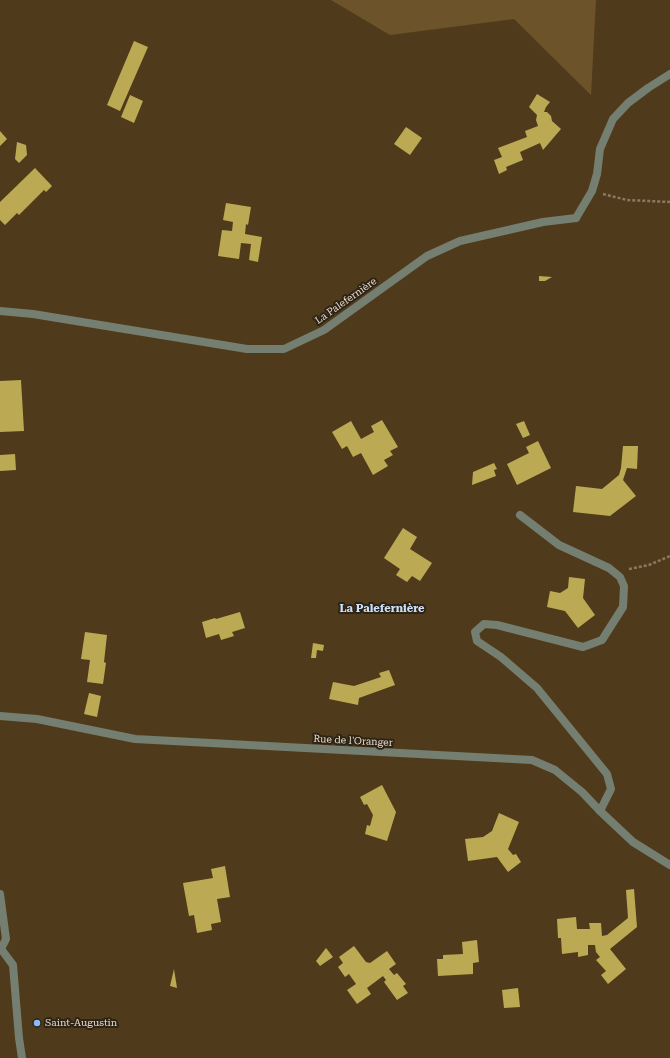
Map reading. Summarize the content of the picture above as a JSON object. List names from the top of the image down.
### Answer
{
  "streets": {
    "street": ["La Palefernière", "Rue de l'Oranger"]
  },
  "districts": ["La Palefernière"],
  "places": ["Saint-Augustin"]
}
